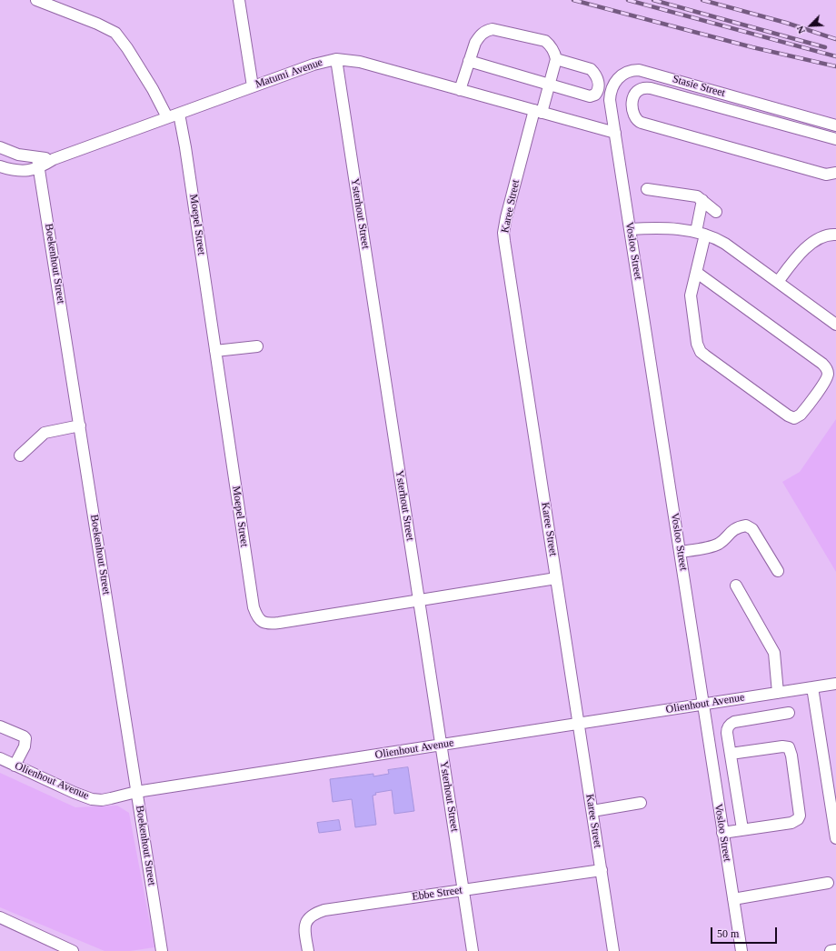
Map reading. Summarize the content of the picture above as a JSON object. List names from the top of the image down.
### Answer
{
  "streets": {
    "street": [
      "Matumi Avenue",
      "Stasie Street",
      "Karee Street",
      "Ysterhout Street",
      "Moepel Street",
      "Vosloo Street",
      "Boekenhout Street",
      "Olienhout Avenue",
      "Ebbe Street"
    ]
  },
  "crossings": [
    ["Matumi Avenue", "Stasie Street"],
    ["Matumi Avenue", "Karee Street"],
    ["Matumi Avenue", "Ysterhout Street"],
    ["Matumi Avenue", "Moepel Street"],
    ["Matumi Avenue", "Vosloo Street"],
    ["Matumi Avenue", "Boekenhout Street"],
    ["Stasie Street", "Vosloo Street"],
    ["Karee Street", "Moepel Street"],
    ["Karee Street", "Olienhout Avenue"],
    ["Karee Street", "Ebbe Street"],
    ["Ysterhout Street", "Moepel Street"],
    ["Ysterhout Street", "Olienhout Avenue"],
    ["Ysterhout Street", "Ebbe Street"],
    ["Vosloo Street", "Olienhout Avenue"],
    ["Boekenhout Street", "Olienhout Avenue"]
  ],
  "scale_bar": "50 m",
  "north": "bottom left"
}
